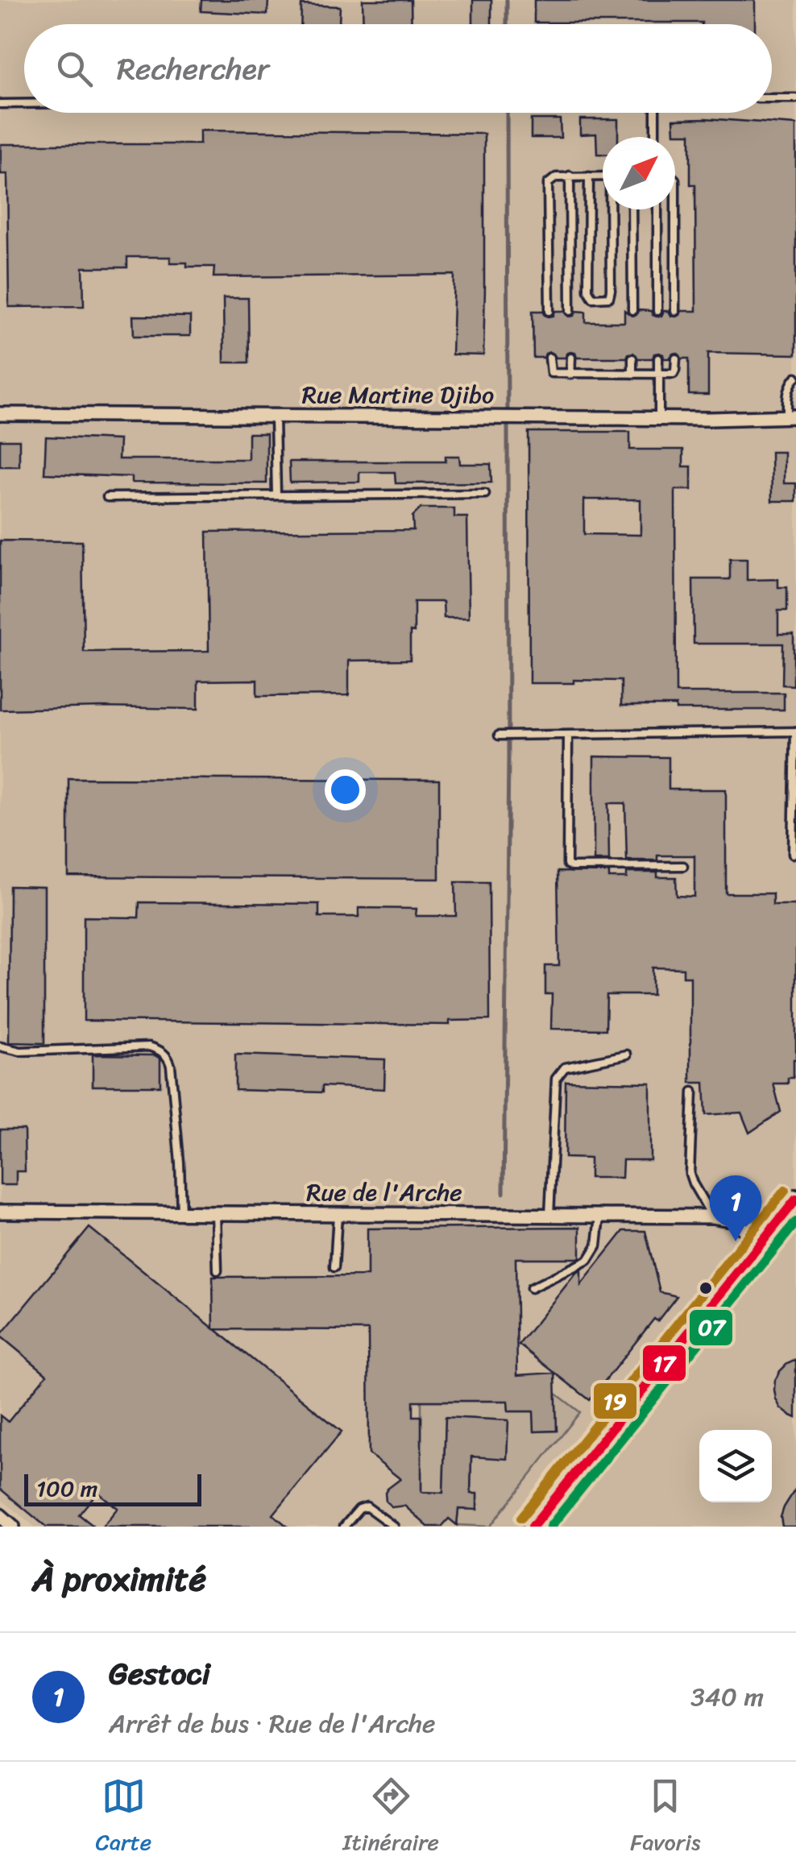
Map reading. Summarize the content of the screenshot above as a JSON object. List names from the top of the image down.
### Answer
{
  "streets": {
    "street": ["Rue Martine Djibo", "Rue de l'Arche"]
  },
  "lines": ["transit line 19", "transit line 17", "transit line 07"],
  "scale_bar": "100 m",
  "north": "top right",
  "page": {
    "search": "Rechercher",
    "pins": "1",
    "scale": "100 m",
    "heading": "À proximité",
    "list": [
      {
        "mark": "1",
        "name": "Gestoci",
        "note": "Arrêt de bus · Rue de l'Arche",
        "value": "340 m"
      }
    ],
    "nav": ["Carte", "Itinéraire", "Favoris"]
  }
}
